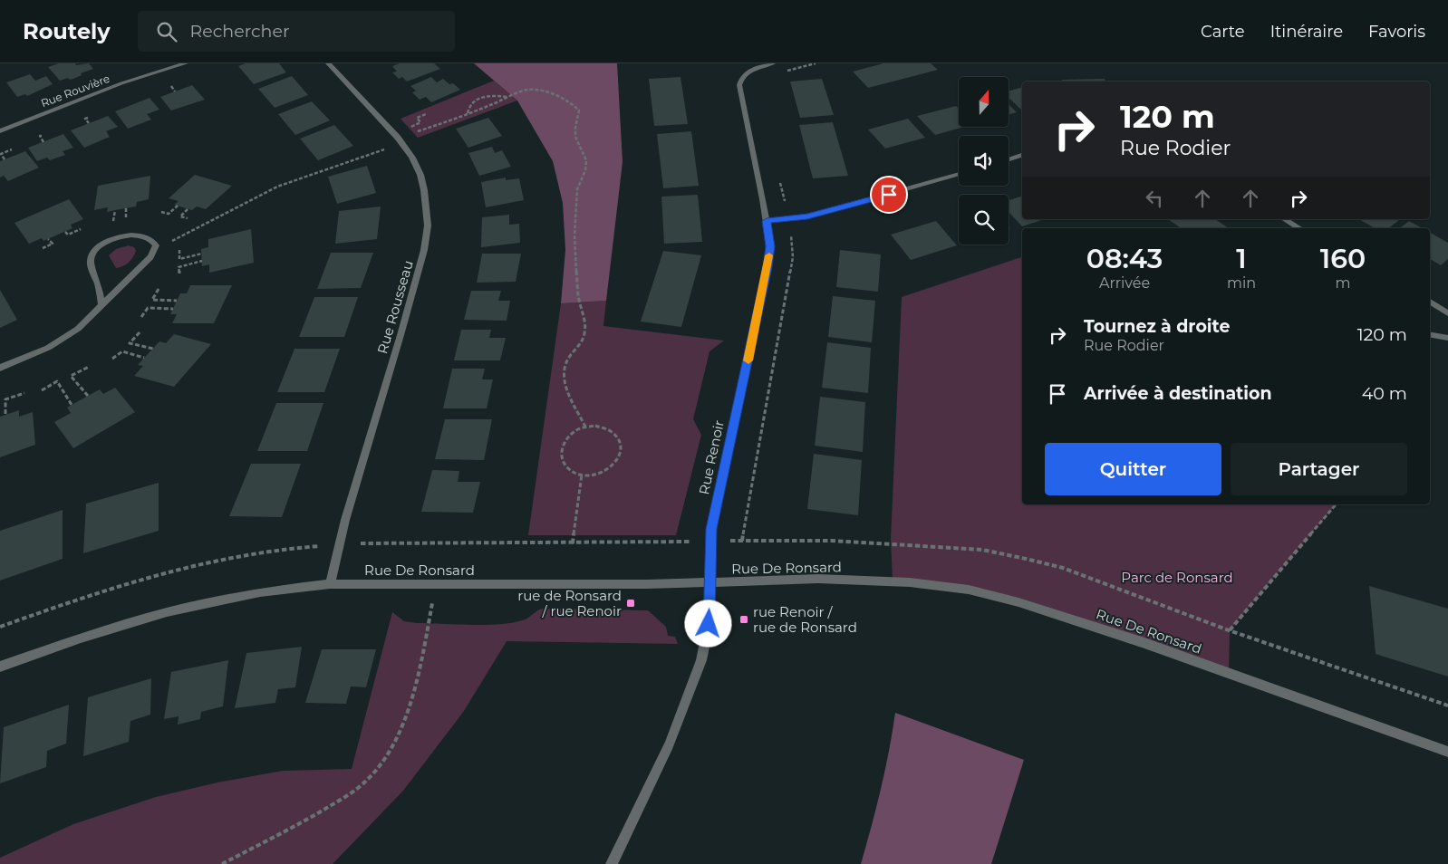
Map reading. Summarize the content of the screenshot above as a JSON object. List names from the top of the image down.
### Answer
{
  "streets": {
    "street": [
      "Rue Rouvière",
      "Rue Rousseau",
      "Rue Renoir",
      "Rue De Ronsard"
    ]
  },
  "crossings": [
    ["Rue Rousseau", "Rue De Ronsard"],
    ["Rue Renoir", "Rue De Ronsard"]
  ],
  "parks": ["Parc de Ronsard"],
  "places": {
    "transit": ["rue de Ronsard / rue Renoir", "rue Renoir / rue de Ronsard"]
  },
  "north": "top",
  "page": {
    "header": "Routely",
    "search": "Rechercher",
    "nav": ["Carte", "Itinéraire", "Favoris"],
    "turn": ["120 m", "Rue Rodier"],
    "eta": [
      "08:43",
      "Arrivée",
      "1",
      "min",
      "160",
      "m"
    ],
    "list": [
      {
        "name": "Tournez à droite",
        "note": "Rue Rodier",
        "value": "120 m"
      },
      {
        "name": "Arrivée à destination",
        "value": "40 m"
      }
    ],
    "buttons": ["Quitter", "Partager"]
  }
}
